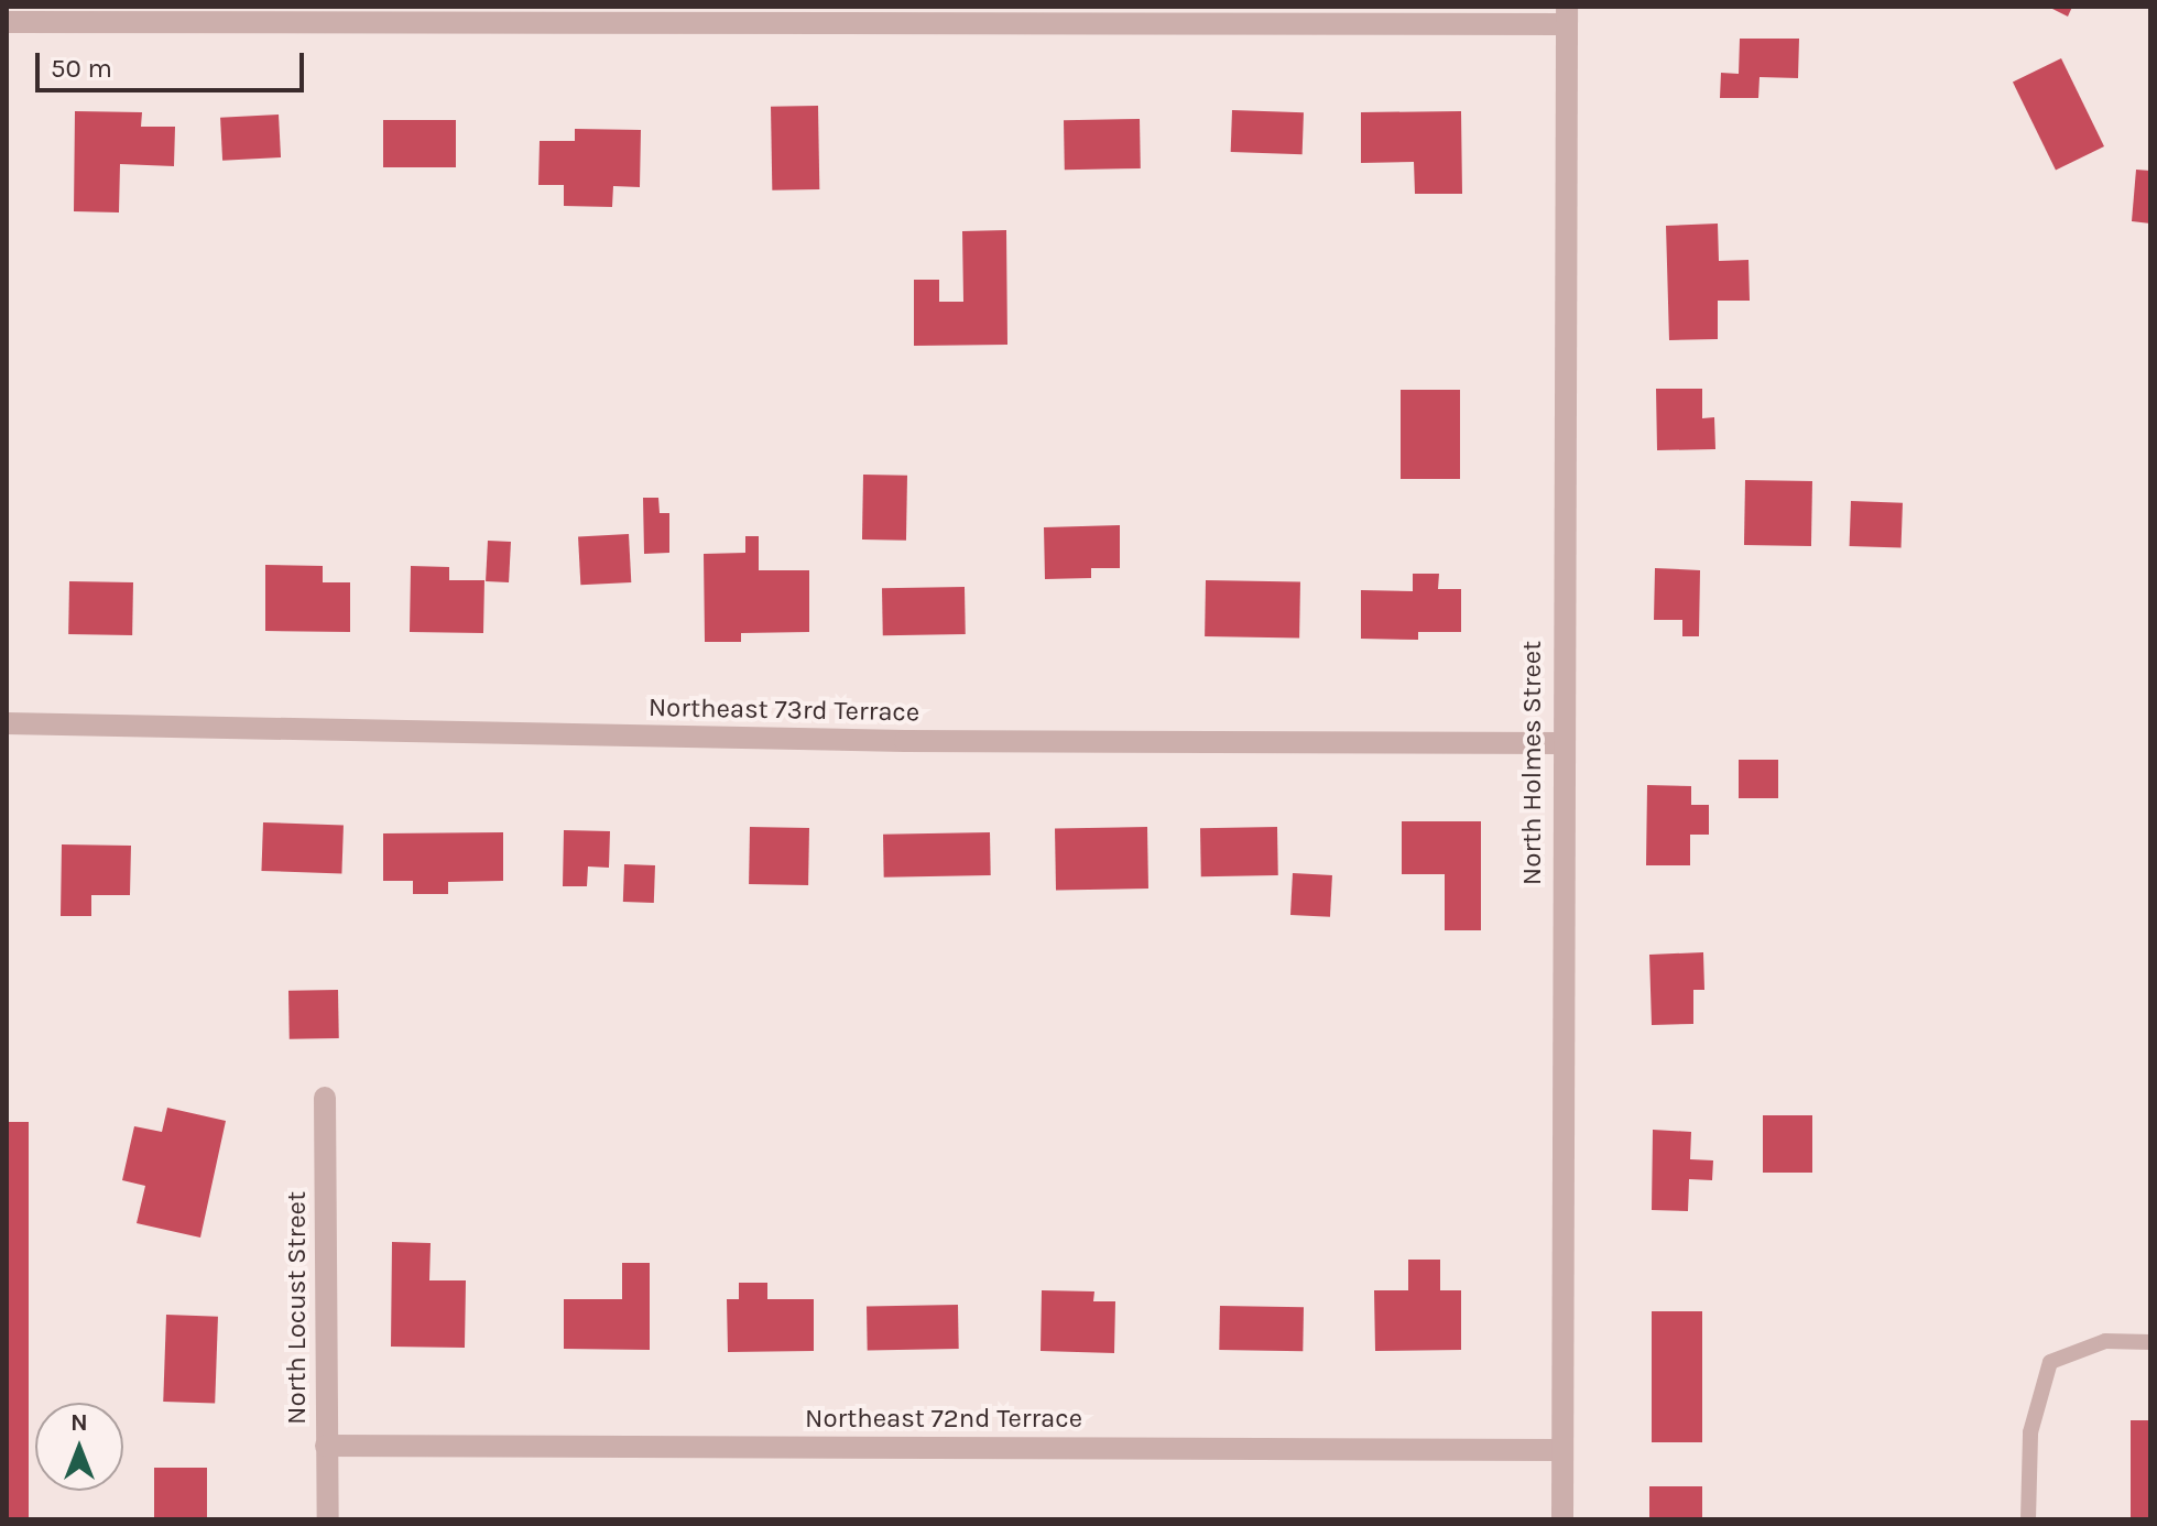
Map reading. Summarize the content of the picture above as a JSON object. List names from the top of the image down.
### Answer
{
  "streets": {
    "street": [
      "Northeast 73rd Terrace",
      "North Holmes Street",
      "North Locust Street",
      "Northeast 72nd Terrace"
    ]
  },
  "crossings": [
    ["Northeast 73rd Terrace", "North Holmes Street"],
    ["North Holmes Street", "Northeast 72nd Terrace"],
    ["North Locust Street", "Northeast 72nd Terrace"]
  ],
  "scale_bar": "50 m",
  "north": "top"
}
